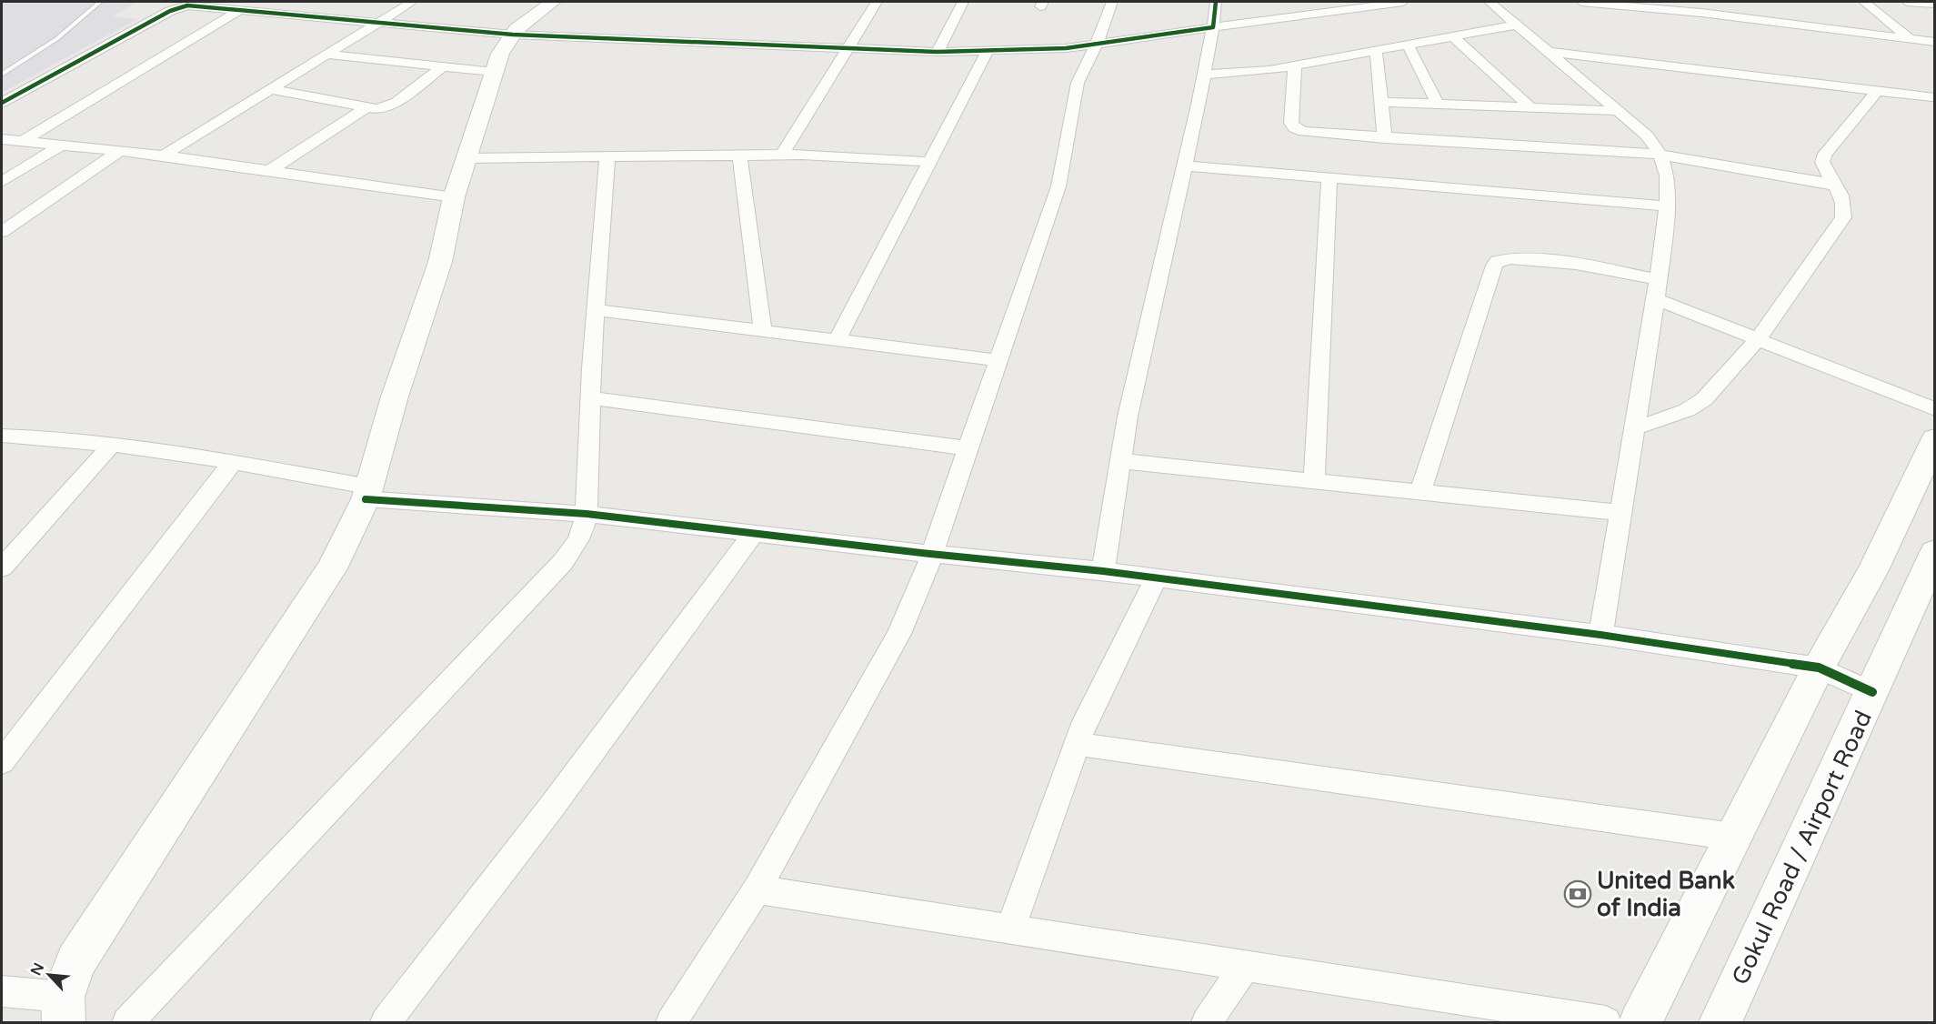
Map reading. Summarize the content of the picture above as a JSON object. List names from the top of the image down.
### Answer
{
  "streets": {
    "main road": ["Gokul Road / Airport Road"]
  },
  "places": {
    "bank": ["United Bank of India"]
  },
  "north": "top left"
}
